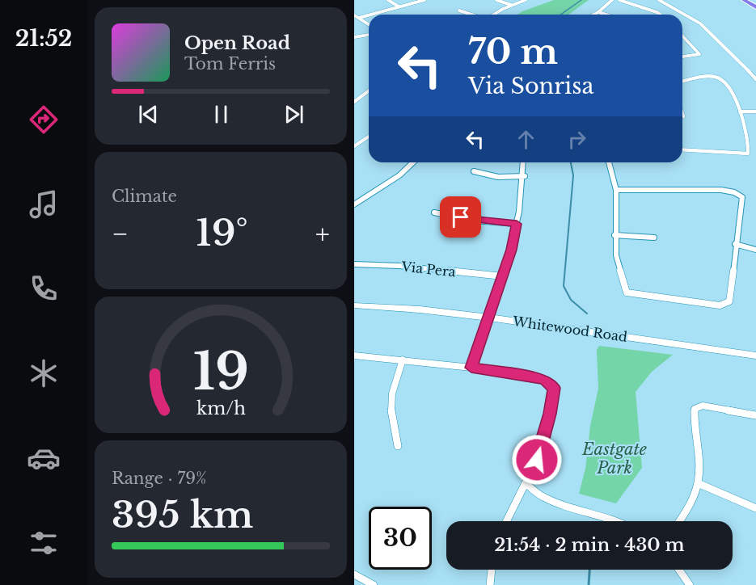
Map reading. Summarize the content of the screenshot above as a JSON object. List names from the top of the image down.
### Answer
{
  "streets": {
    "main road": ["Whitewood Road"],
    "street": ["Via Pera"]
  },
  "parks": ["Eastgate Park"],
  "page": {
    "tabs": "21:52",
    "turn": ["70 m", "Via Sonrisa"],
    "song": ["Open Road", "Tom Ferris"],
    "tile": [
      "Climate",
      ["Range · 79%", "395 km"]
    ],
    "heat": ["−", "19°", "+"],
    "limit": "30",
    "trip": "21:54 · 2 min · 430 m",
    "gauge": ["19", "km/h"]
  }
}
